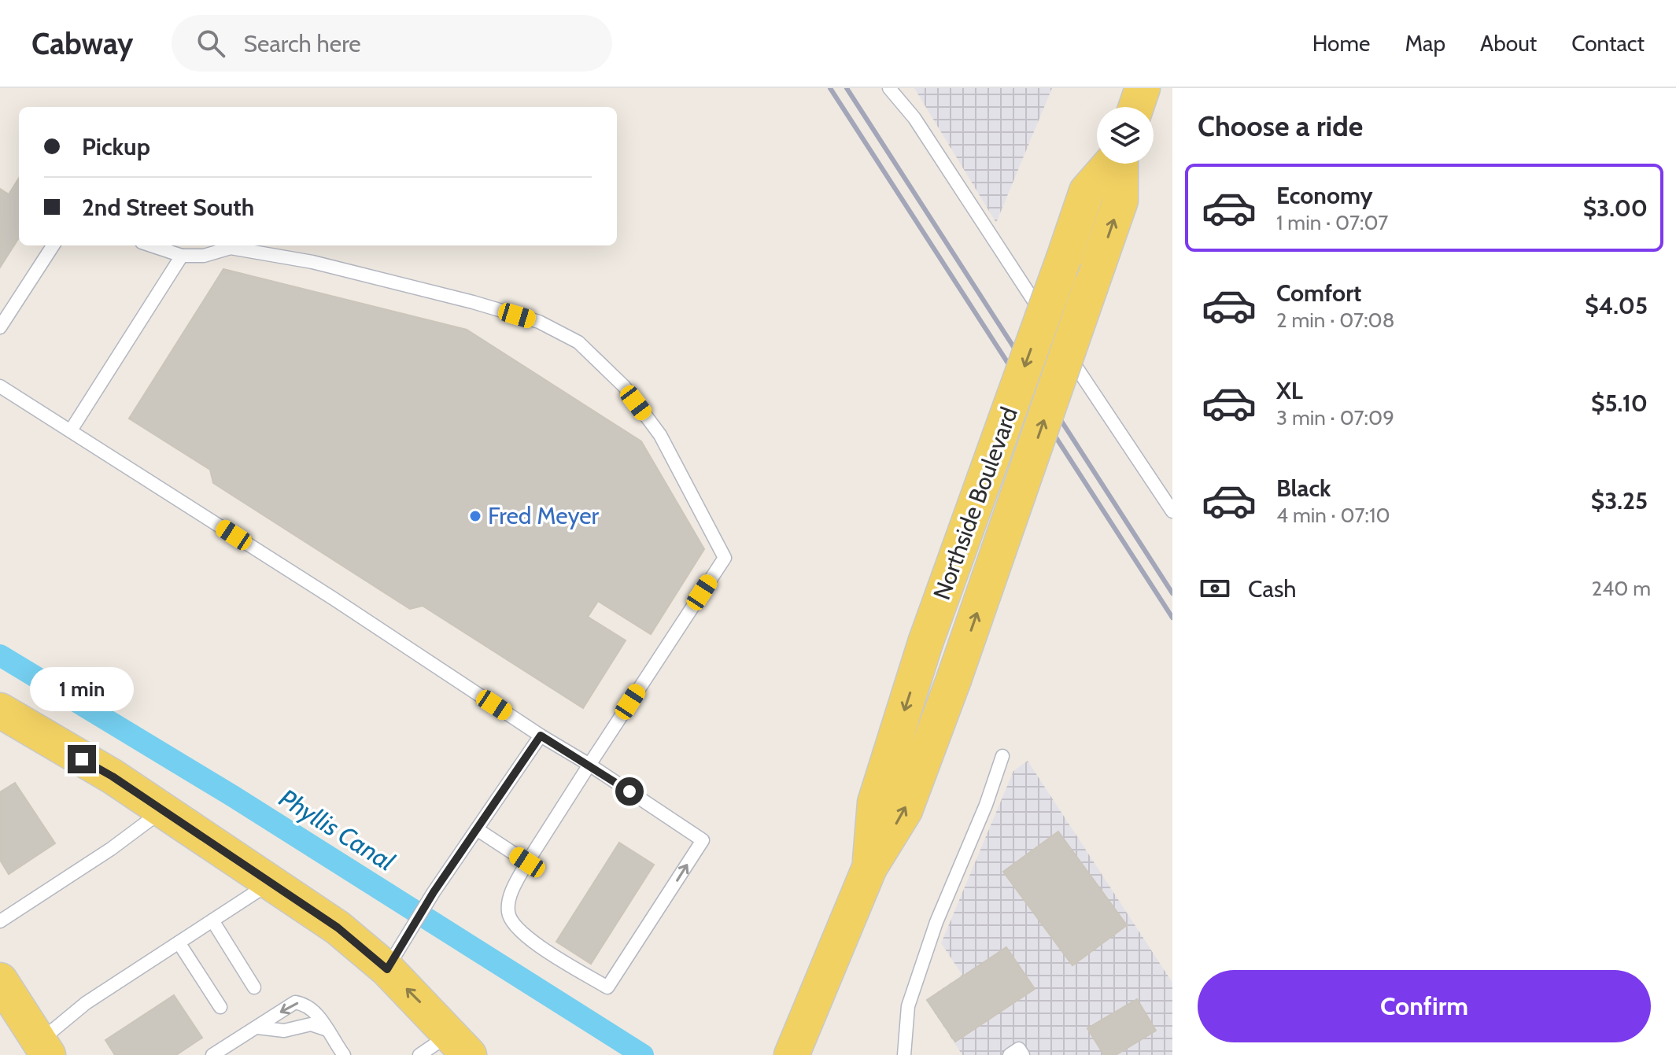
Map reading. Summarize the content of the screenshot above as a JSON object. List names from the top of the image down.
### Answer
{
  "streets": {
    "main road": ["Northside Boulevard"]
  },
  "water": ["Phyllis Canal"],
  "places": ["Fred Meyer"],
  "page": {
    "header": "Cabway",
    "search": "Search here",
    "nav": [
      "Home",
      "Map",
      "About",
      "Contact"
    ],
    "heading": "Choose a ride",
    "banner": ["Pickup", "2nd Street South"],
    "list": [
      {
        "name": "Economy",
        "note": "1 min · 07:07",
        "value": "$3.00"
      },
      {
        "name": "Comfort",
        "note": "2 min · 07:08",
        "value": "$4.05"
      },
      {
        "name": "XL",
        "note": "3 min · 07:09",
        "value": "$5.10"
      },
      {
        "name": "Black",
        "note": "4 min · 07:10",
        "value": "$3.25"
      }
    ],
    "pay": ["Cash", "240 m"],
    "bubble": "1 min",
    "buttons": "Confirm"
  }
}
